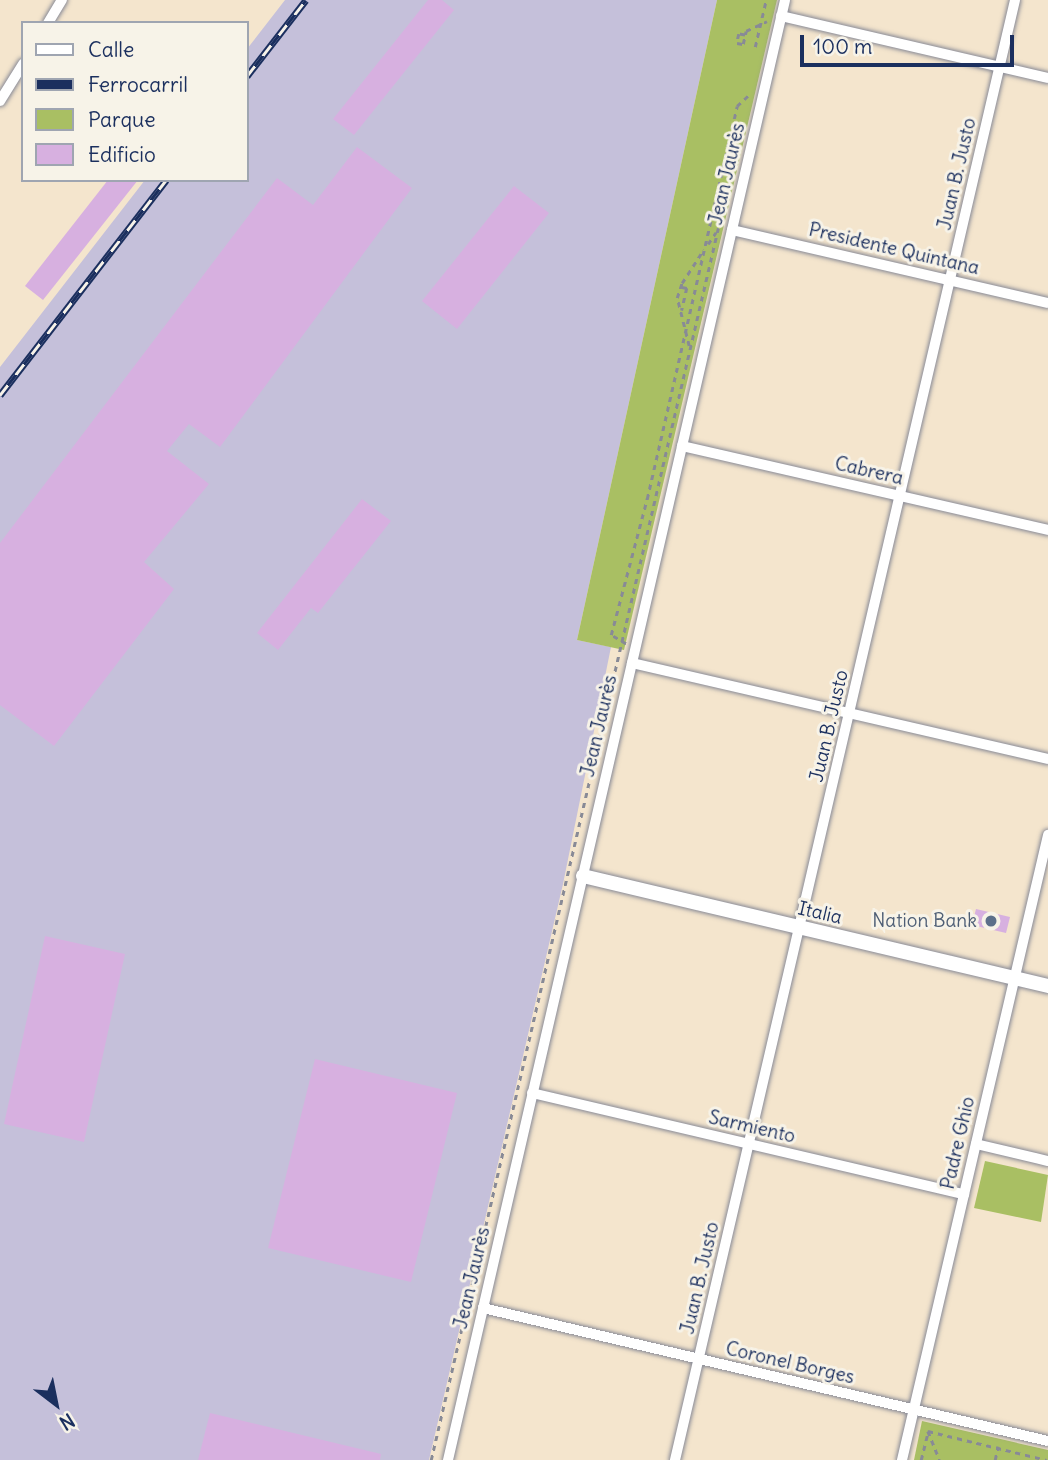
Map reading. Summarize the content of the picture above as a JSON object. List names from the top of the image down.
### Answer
{
  "streets": {
    "street": [
      "Jean Jaurès",
      "Juan B. Justo",
      "Presidente Quintana",
      "Cabrera",
      "Italia",
      "Sarmiento",
      "Padre Ghio",
      "Coronel Borges"
    ]
  },
  "crossings": [
    ["Jean Jaurès", "Presidente Quintana"],
    ["Jean Jaurès", "Cabrera"],
    ["Jean Jaurès", "Italia"],
    ["Jean Jaurès", "Sarmiento"],
    ["Jean Jaurès", "Coronel Borges"],
    ["Juan B. Justo", "Presidente Quintana"],
    ["Juan B. Justo", "Cabrera"],
    ["Juan B. Justo", "Italia"],
    ["Juan B. Justo", "Sarmiento"],
    ["Juan B. Justo", "Coronel Borges"],
    ["Italia", "Padre Ghio"],
    ["Sarmiento", "Padre Ghio"],
    ["Padre Ghio", "Coronel Borges"]
  ],
  "places": ["Nation Bank"],
  "legend": [
    "Calle",
    "Ferrocarril",
    "Parque",
    "Edificio"
  ],
  "scale_bar": "100 m",
  "north": "bottom right"
}
